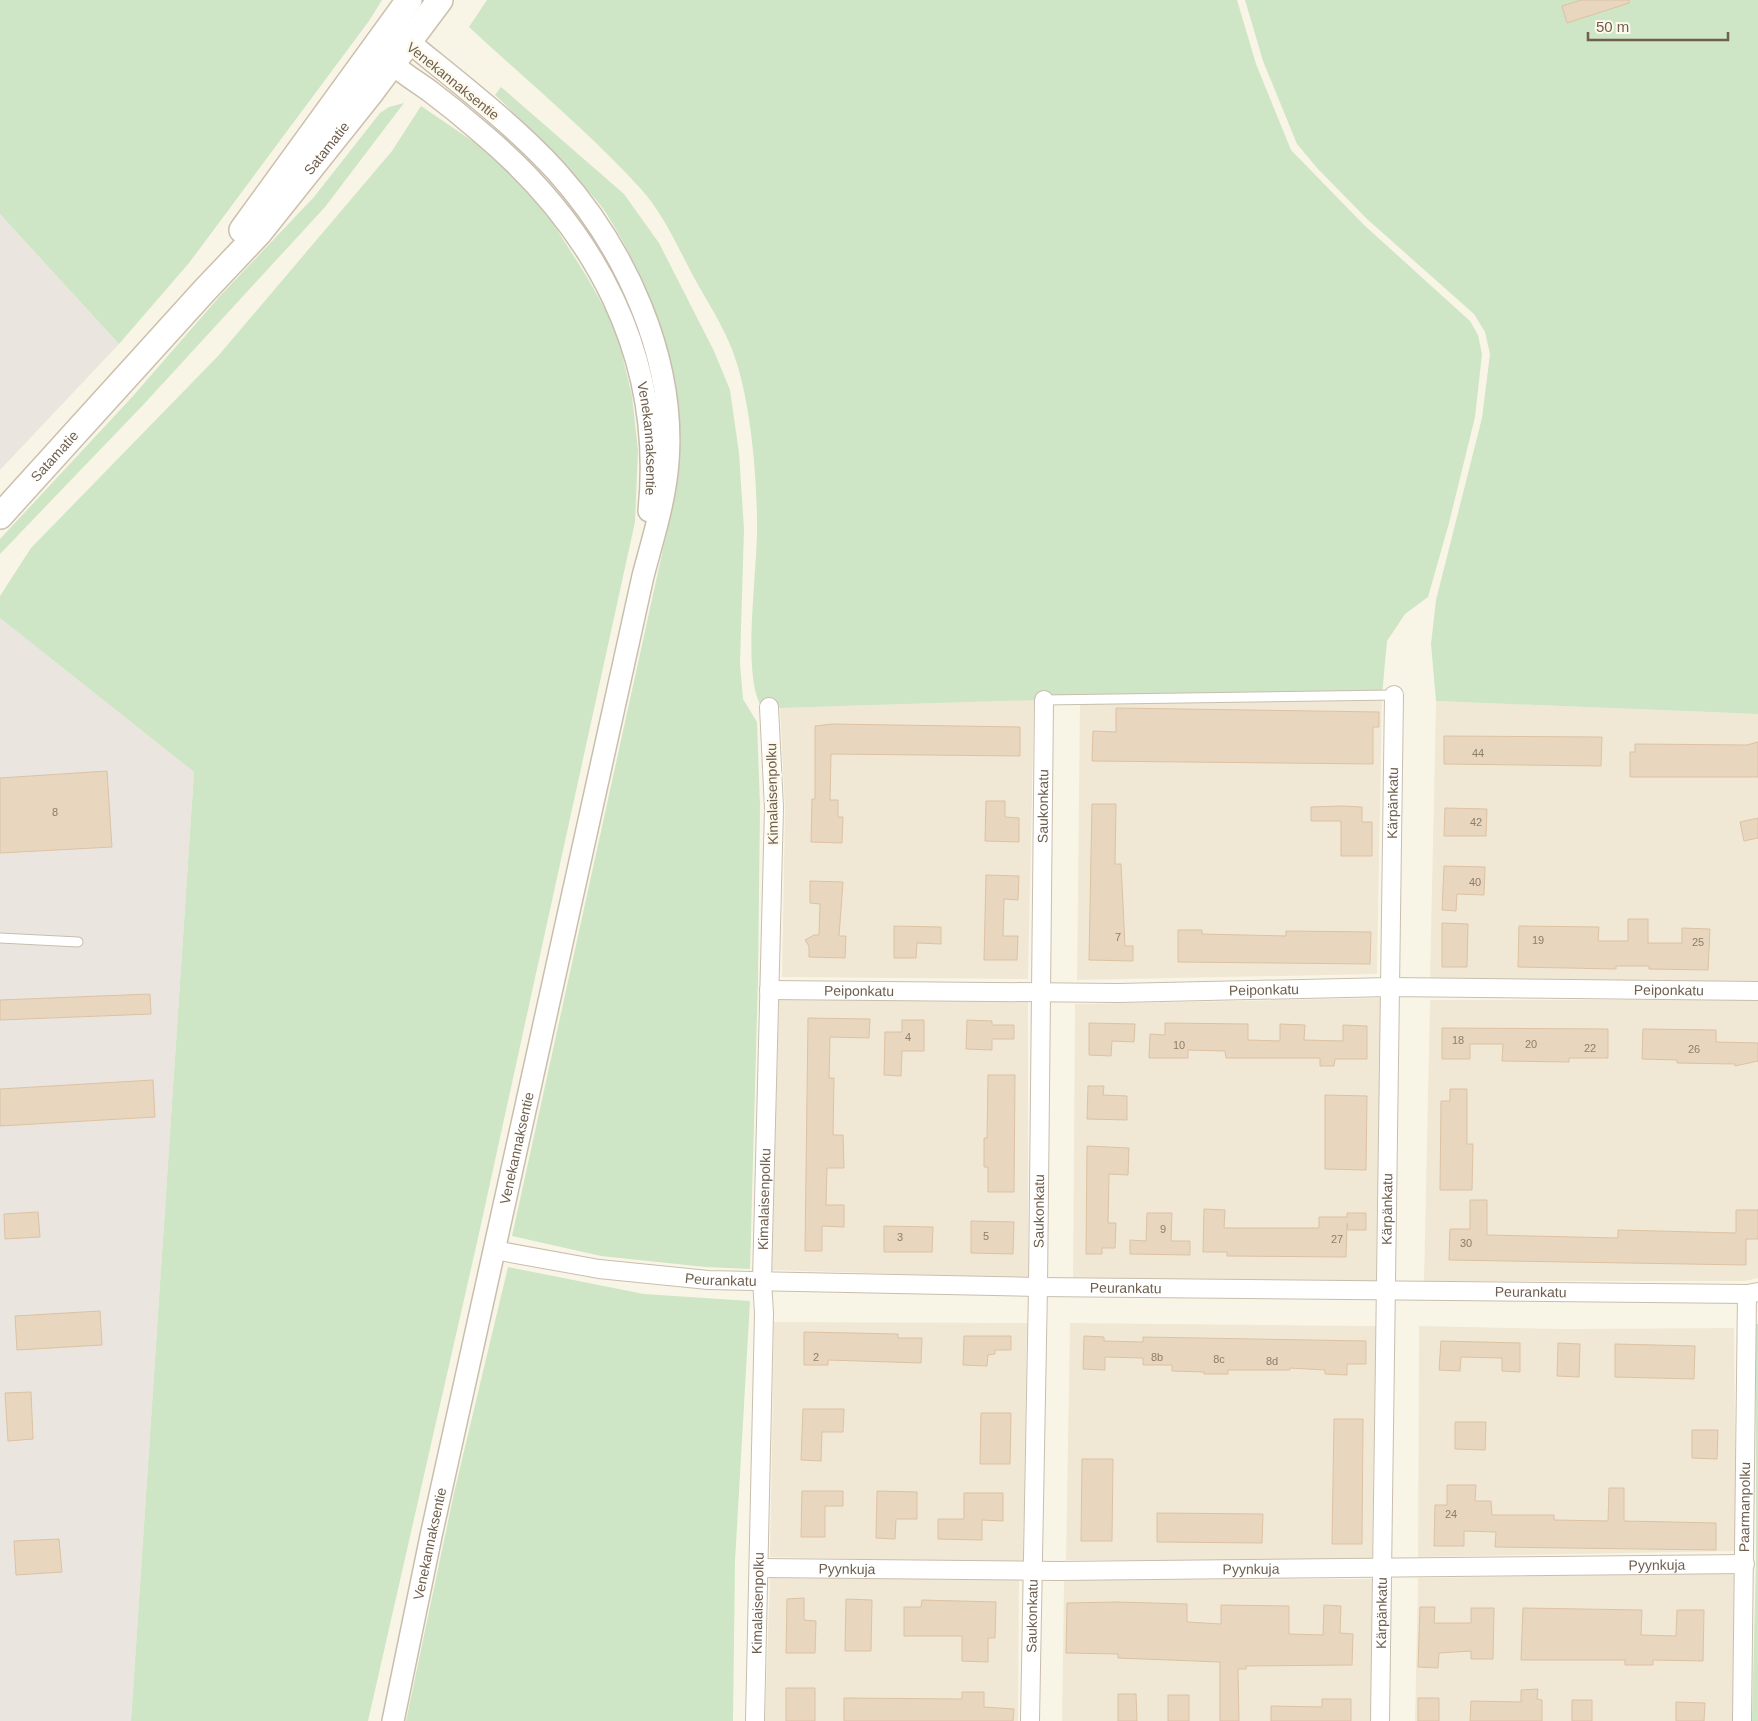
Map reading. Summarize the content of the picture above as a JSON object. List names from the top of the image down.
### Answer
{
  "streets": {
    "main road": ["Satamatie"],
    "street": [
      "Venekannaksentie",
      "Kimalaisenpolku",
      "Kärpänkatu",
      "Saukonkatu",
      "Peiponkatu",
      "Peurankatu",
      "Paarmanpolku",
      "Pyynkuja"
    ]
  },
  "crossings": [
    ["Venekannaksentie", "Satamatie"],
    ["Venekannaksentie", "Peurankatu"],
    ["Kimalaisenpolku", "Peiponkatu"],
    ["Kimalaisenpolku", "Peurankatu"],
    ["Kimalaisenpolku", "Pyynkuja"],
    ["Kärpänkatu", "Peiponkatu"],
    ["Kärpänkatu", "Peurankatu"],
    ["Kärpänkatu", "Pyynkuja"],
    ["Saukonkatu", "Peiponkatu"],
    ["Saukonkatu", "Peurankatu"],
    ["Saukonkatu", "Pyynkuja"],
    ["Peurankatu", "Paarmanpolku"],
    ["Paarmanpolku", "Pyynkuja"]
  ],
  "house_numbers": [
    "44",
    "8",
    "42",
    "40",
    "7",
    "19",
    "25",
    "4",
    "18",
    "20",
    "10",
    "22",
    "26",
    "9",
    "5",
    "3",
    "27",
    "30",
    "2",
    "8b",
    "8c",
    "8d",
    "24"
  ],
  "scale_bar": "50 m"
}
